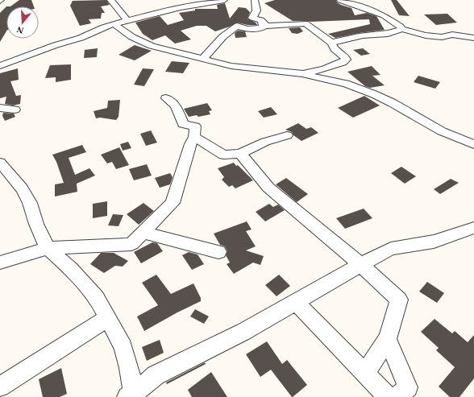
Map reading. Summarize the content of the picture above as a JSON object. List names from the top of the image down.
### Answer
{
  "north": "bottom"
}
